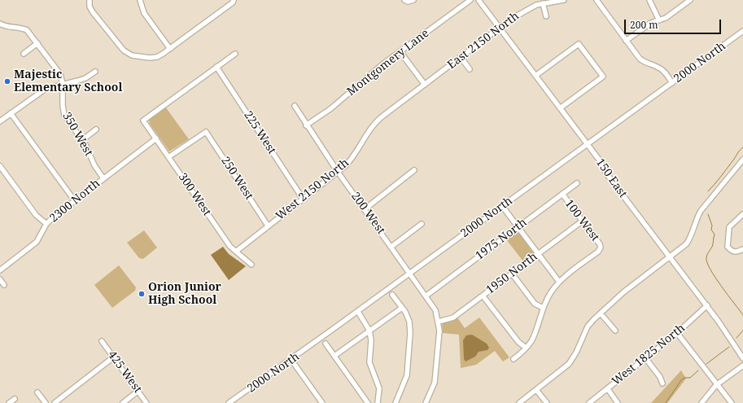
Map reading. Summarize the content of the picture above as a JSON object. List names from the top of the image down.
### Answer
{
  "streets": {
    "street": [
      "East 2150 North",
      "Montgomery Lane",
      "2000 North",
      "225 West",
      "350 West",
      "250 West",
      "150 East",
      "West 2150 North",
      "300 West",
      "2300 North",
      "200 West",
      "100 West",
      "1975 North",
      "1950 North",
      "West 1825 North",
      "425 West"
    ]
  },
  "crossings": [
    ["East 2150 North", "150 East"],
    ["East 2150 North", "West 2150 North"],
    ["Montgomery Lane", "200 West"],
    ["2000 North", "150 East"],
    ["2000 North", "200 West"],
    ["225 West", "West 2150 North"],
    ["225 West", "300 West"],
    ["350 West", "2300 North"],
    ["250 West", "West 2150 North"],
    ["250 West", "300 West"],
    ["150 East", "West 1825 North"],
    ["West 2150 North", "300 West"],
    ["West 2150 North", "200 West"],
    ["300 West", "2300 North"],
    ["200 West", "1975 North"],
    ["200 West", "1950 North"],
    ["100 West", "1975 North"],
    ["100 West", "1950 North"]
  ],
  "places": ["Majestic Elementary School", "Orion Junior High School"],
  "scale_bar": "200 m"
}
